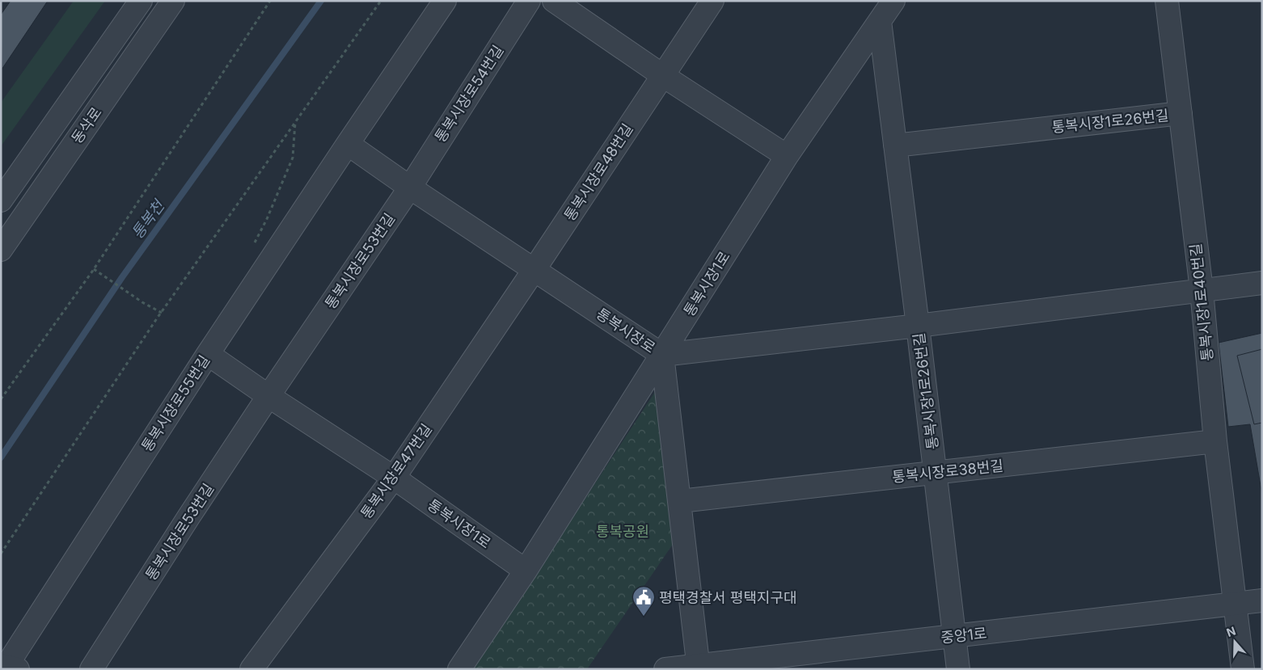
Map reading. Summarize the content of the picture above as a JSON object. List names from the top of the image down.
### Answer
{
  "streets": {
    "street": [
      "통복시장로54번길",
      "통복시장1로26번길",
      "동삭로",
      "통복시장로48번길",
      "통복시장로53번길",
      "통복시장1로",
      "통복시장1로40번길",
      "통복시장로",
      "통복시장로55번길",
      "통복시장로47번길",
      "통복시장로38번길",
      "중앙1로"
    ]
  },
  "crossings": [
    ["통복시장로54번길", "통복시장로53번길"],
    ["통복시장로54번길", "통복시장로"],
    ["통복시장1로26번길", "통복시장1로"],
    ["통복시장1로26번길", "통복시장1로40번길"],
    ["통복시장1로26번길", "통복시장로38번길"],
    ["통복시장1로26번길", "중앙1로"],
    ["통복시장로48번길", "통복시장로"],
    ["통복시장로48번길", "통복시장로47번길"],
    ["통복시장로53번길", "통복시장로"],
    ["통복시장1로", "통복시장로"],
    ["통복시장1로", "통복시장로47번길"],
    ["통복시장1로40번길", "통복시장로38번길"],
    ["통복시장1로40번길", "중앙1로"],
    ["통복시장로", "통복시장로55번길"],
    ["통복시장로", "통복시장로47번길"],
    ["통복시장로", "통복시장로38번길"],
    ["통복시장로", "중앙1로"]
  ],
  "water": ["통복천"],
  "parks": ["통복공원"],
  "places": {
    "public building": ["평택경찰서 평택지구대"]
  },
  "north": "top"
}
